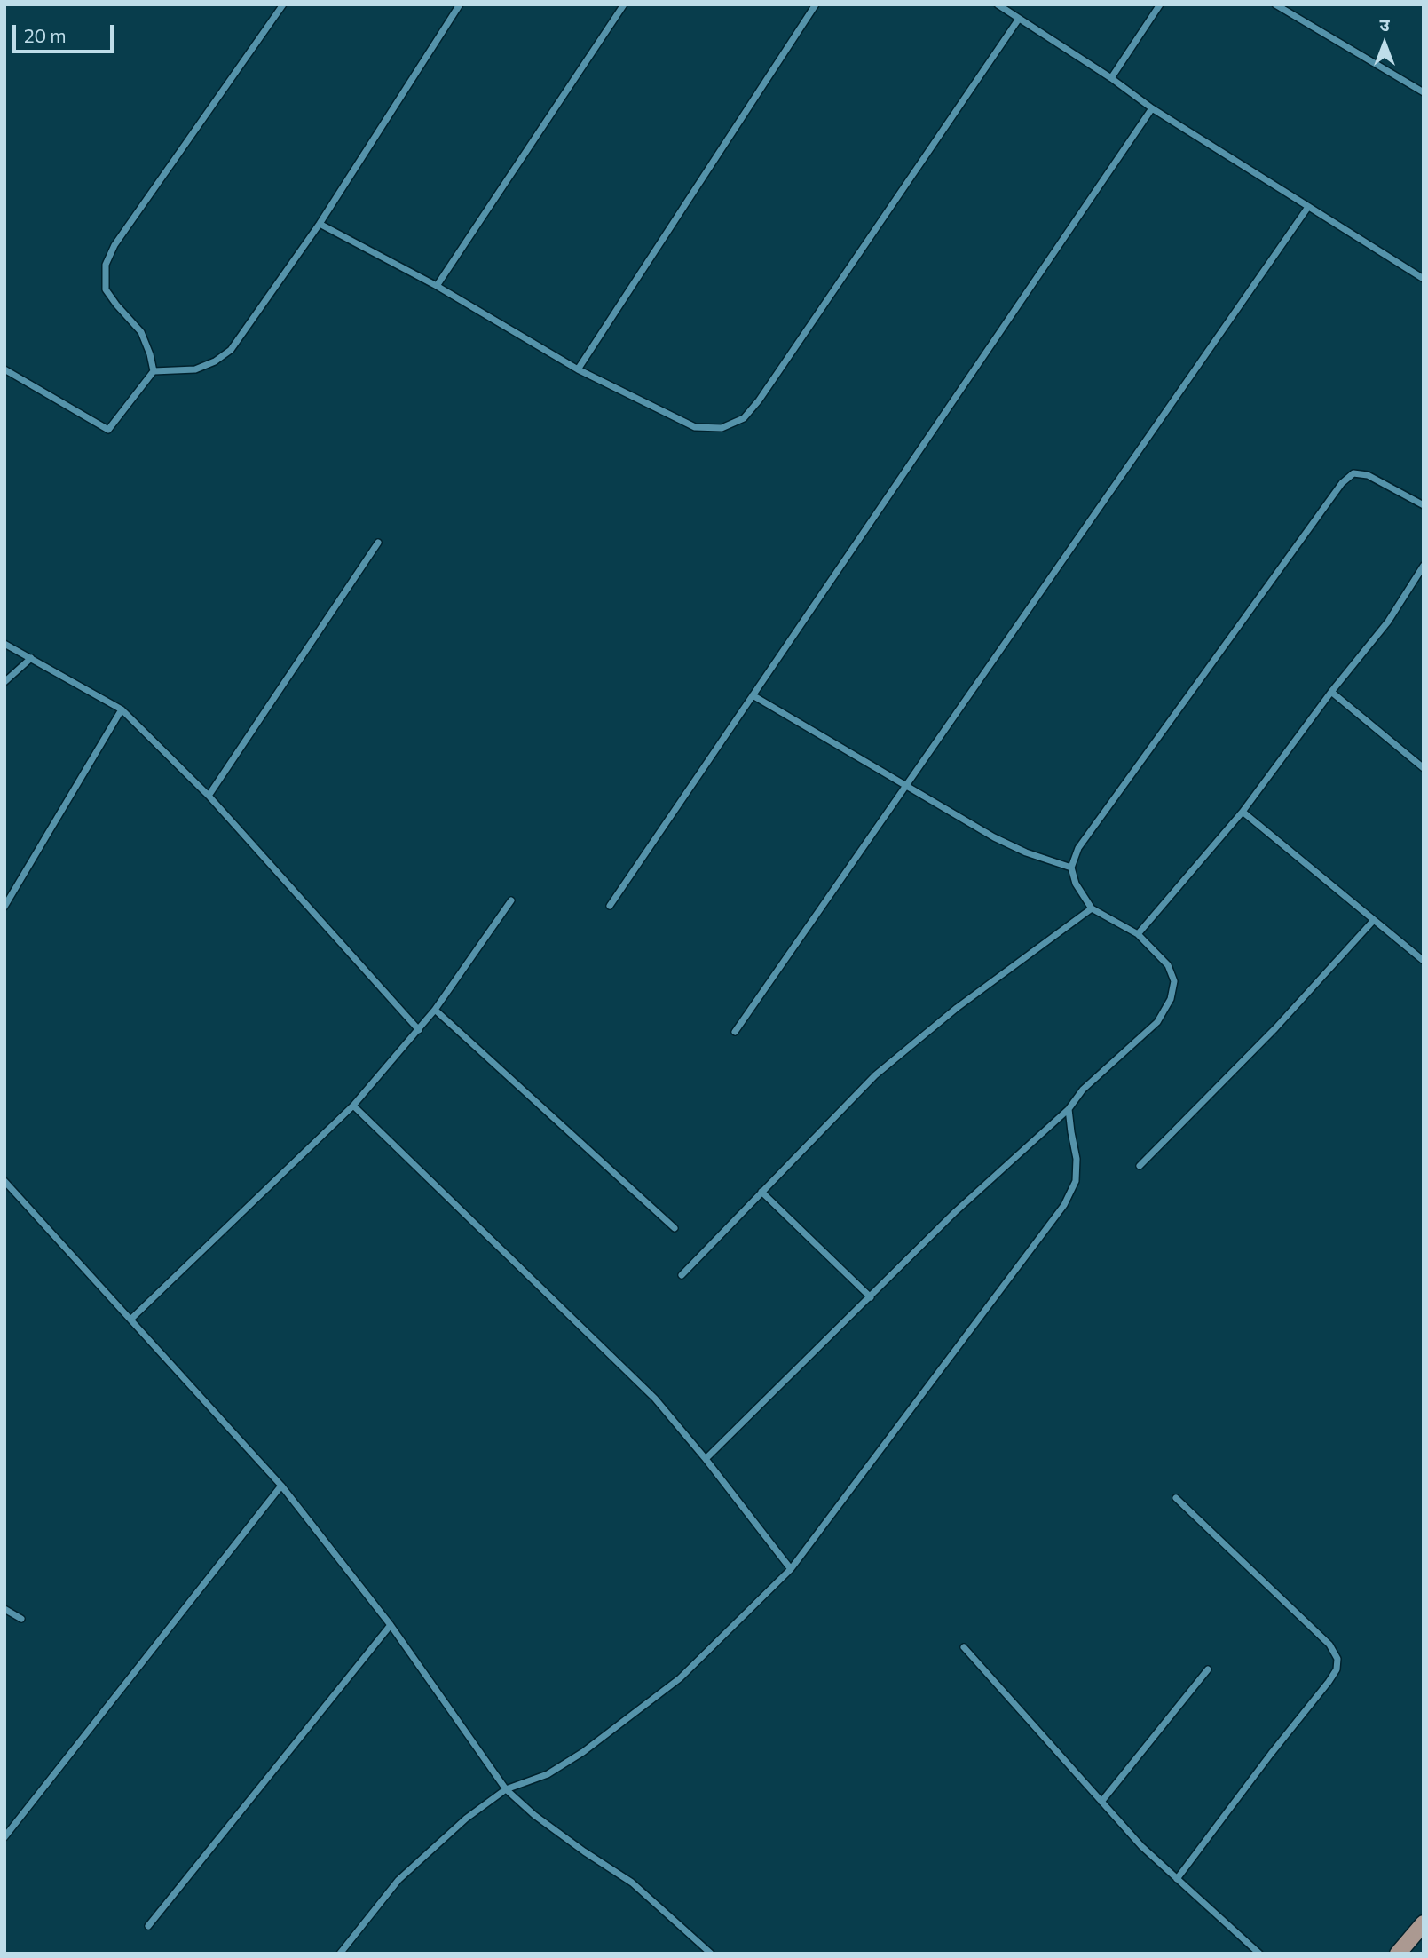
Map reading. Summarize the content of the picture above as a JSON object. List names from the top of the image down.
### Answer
{
  "scale_bar": "20 m",
  "north": "top"
}
